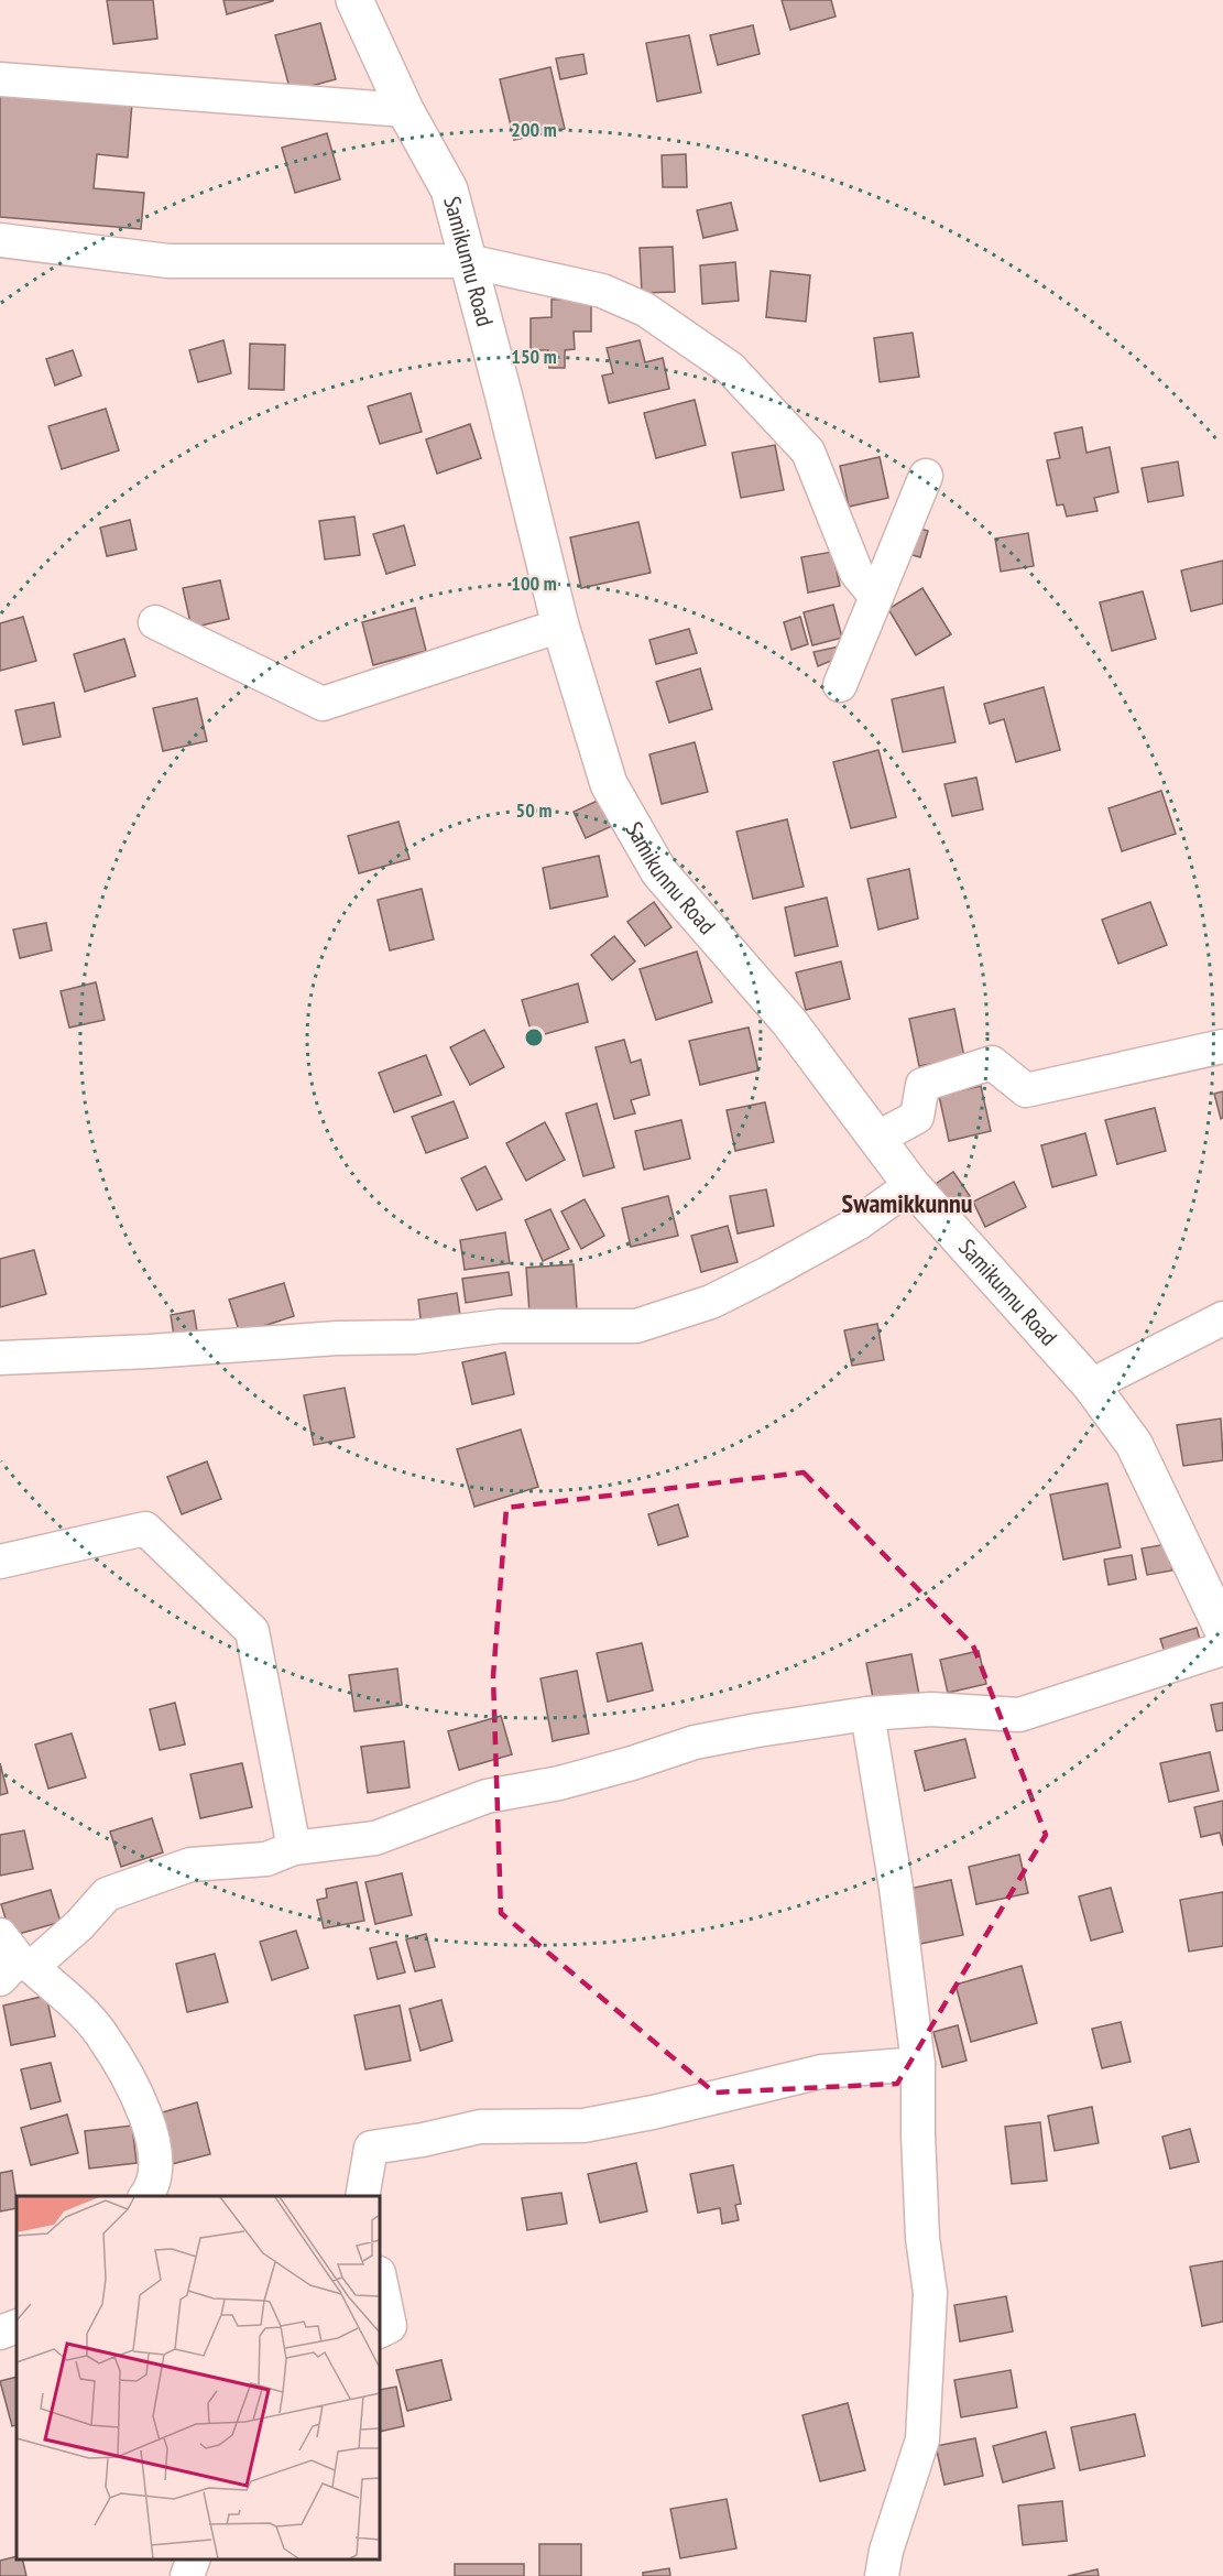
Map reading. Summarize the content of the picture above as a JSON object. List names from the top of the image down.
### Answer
{
  "streets": {
    "main road": ["Samikunnu Road"]
  },
  "districts": ["Swamikkunnu"],
  "rings": [
    "200 m",
    "150 m",
    "100 m",
    "50 m"
  ]
}
